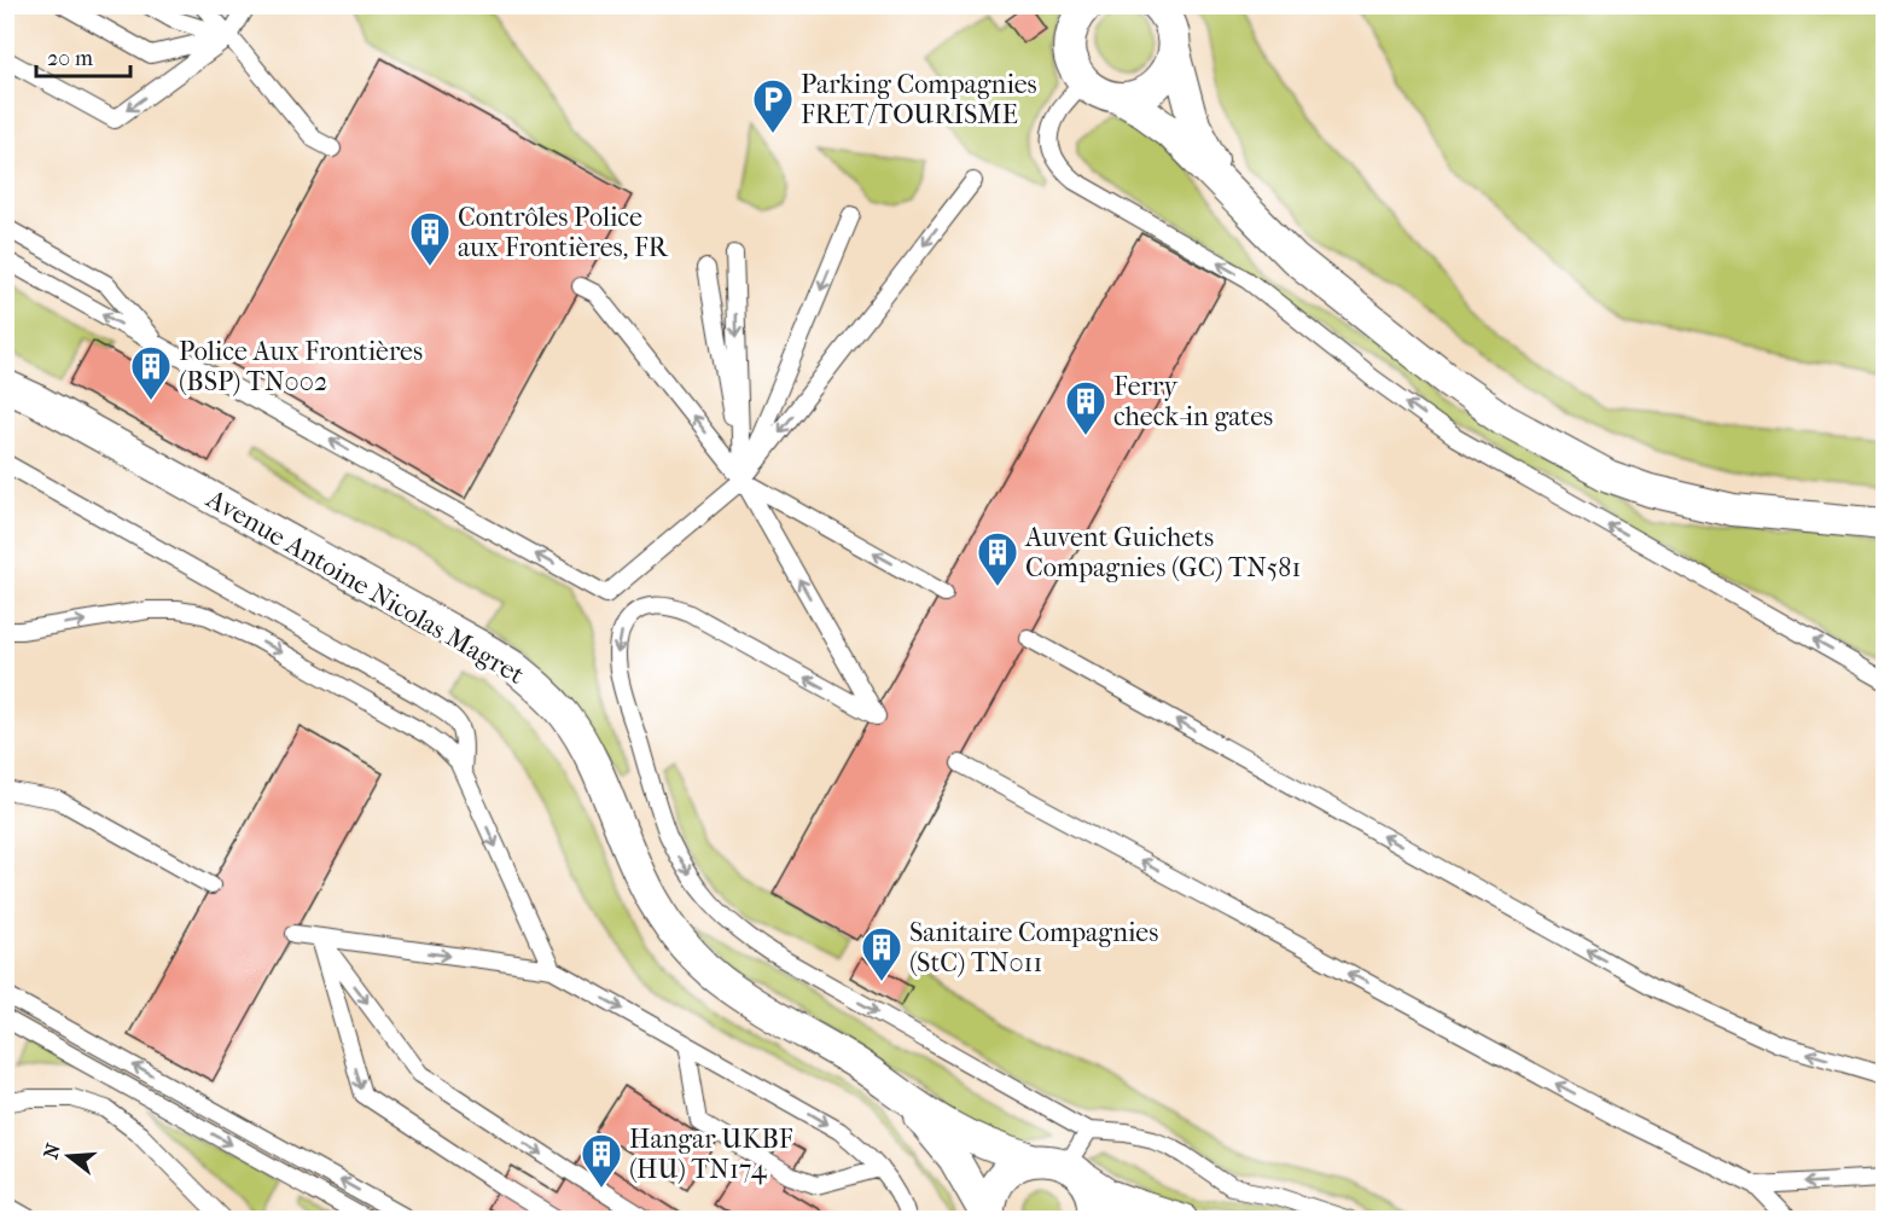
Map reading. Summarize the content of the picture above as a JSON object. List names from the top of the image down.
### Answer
{
  "streets": {
    "street": ["Avenue Antoine Nicolas Magret"]
  },
  "places": {
    "parking": ["Parking Compagnies FRET/TOURISME"],
    "building": [
      "Contrôles Police aux Frontières, FR",
      "Police Aux Frontières (BSP) TN002",
      "Ferry check-in gates",
      "Auvent Guichets Compagnies (GC) TN581",
      "Sanitaire Compagnies (StC) TN011",
      "Hangar UKBF (HU) TN174"
    ]
  },
  "scale_bar": "20 m",
  "north": "left"
}
